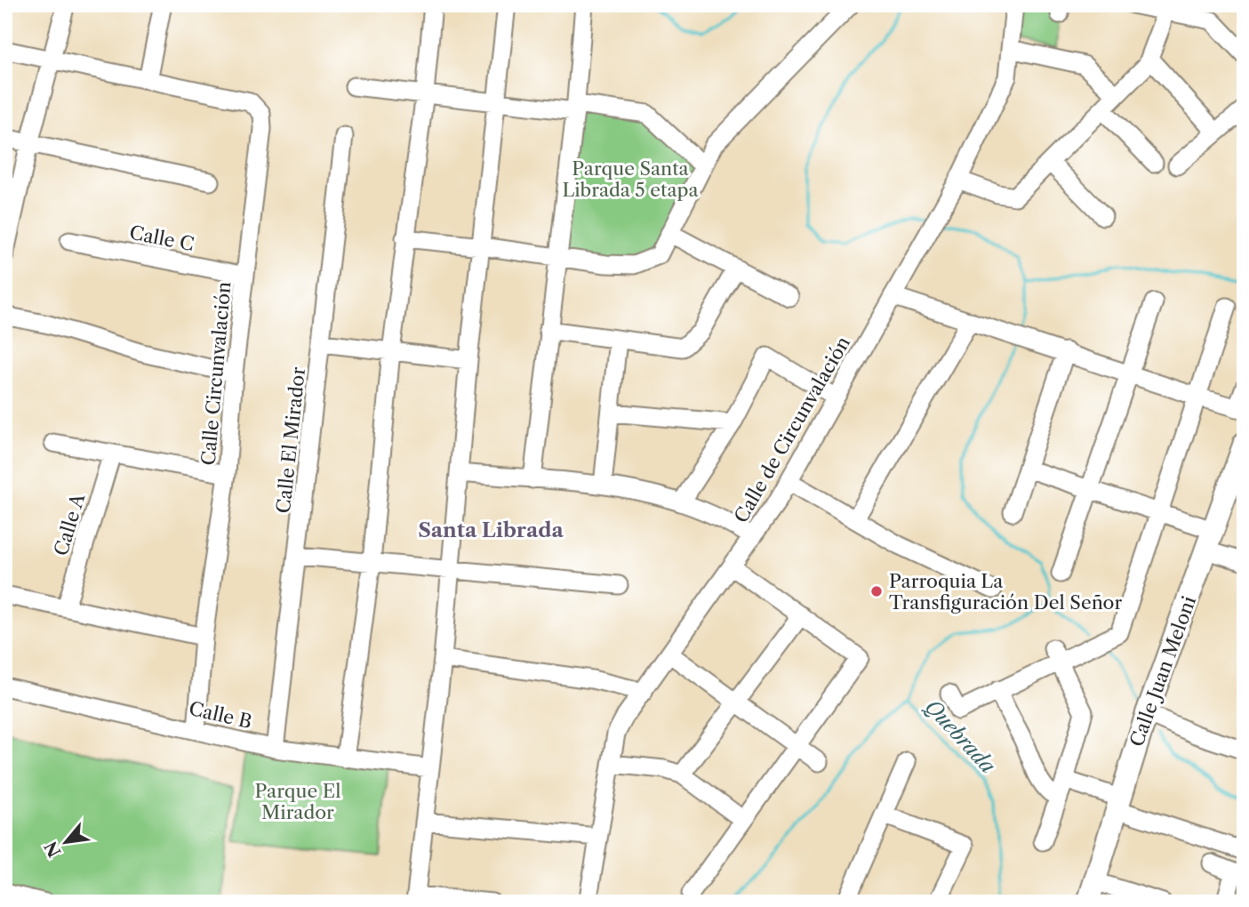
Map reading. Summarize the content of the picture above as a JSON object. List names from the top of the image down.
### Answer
{
  "streets": {
    "main road": ["Calle Juan Meloni"],
    "street": [
      "Calle C",
      "Calle Circunvalación",
      "Calle de Circunvalación",
      "Calle El Mirador",
      "Calle A",
      "Calle B"
    ]
  },
  "crossings": [
    ["Calle C", "Calle Circunvalación"],
    ["Calle Circunvalación", "Calle B"],
    ["Calle El Mirador", "Calle B"]
  ],
  "districts": ["Santa Librada"],
  "water": ["Quebrada"],
  "parks": ["Parque Santa Librada 5 etapa", "Parque El Mirador"],
  "places": ["Parroquia La Transfiguración Del Señor"],
  "north": "bottom left"
}
